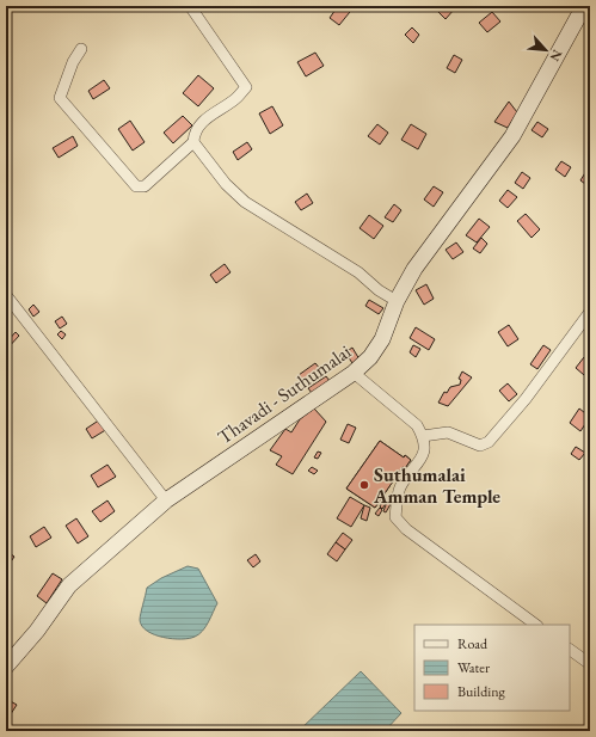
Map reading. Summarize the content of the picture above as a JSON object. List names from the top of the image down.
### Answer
{
  "streets": {
    "main road": ["Thavadi - Suthumalai"]
  },
  "places": ["Suthumalai Amman Temple"],
  "legend": ["Road", "Water", "Building"],
  "north": "bottom right"
}
